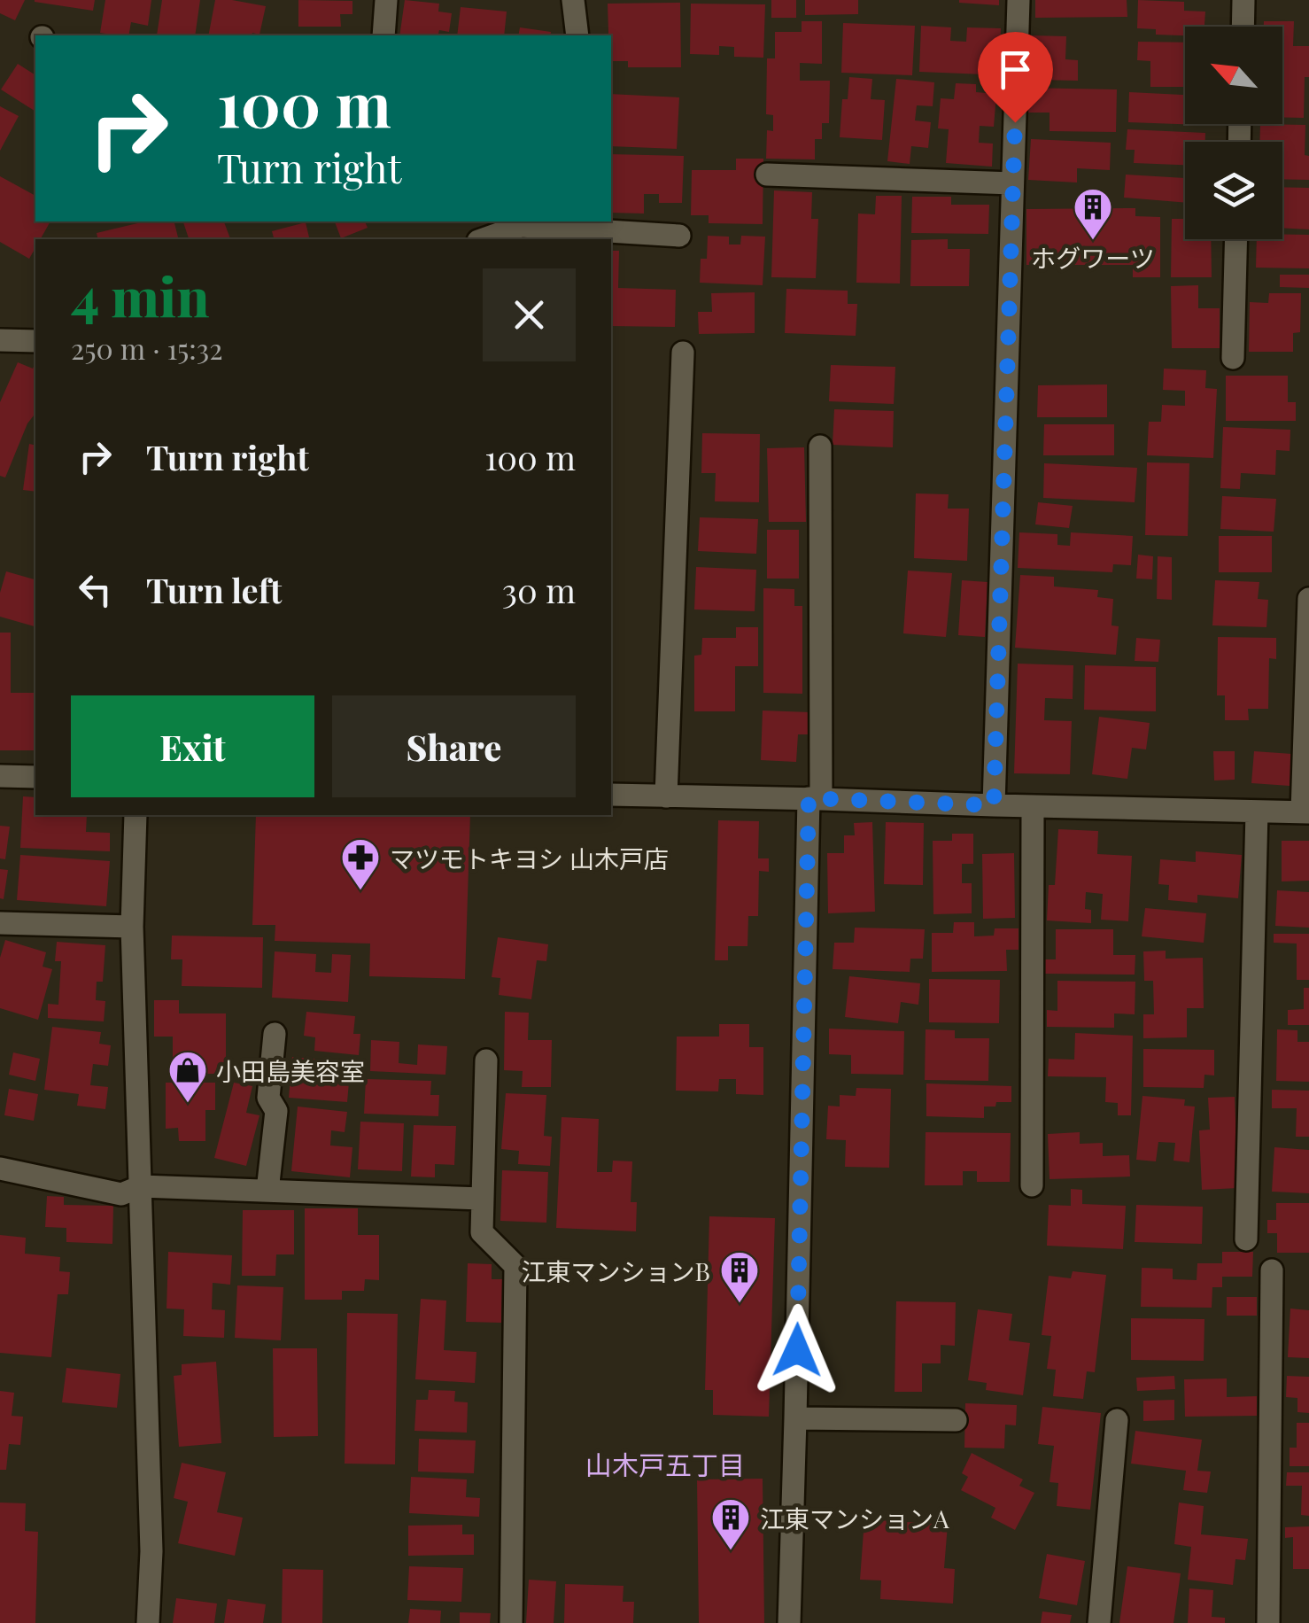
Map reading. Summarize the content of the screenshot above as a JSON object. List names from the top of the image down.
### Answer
{
  "districts": ["山木戸五丁目"],
  "places": {
    "building": ["ホグワーツ", "江東マンションB", "江東マンションA"],
    "pharmacy": ["マツモトキヨシ 山木戸店"],
    "shop": ["小田島美容室"]
  },
  "north": "top left",
  "page": {
    "turn": ["100 m", "Turn right"],
    "heading": ["4 min", "250 m · 15:32"],
    "list": [
      {
        "name": "Turn right",
        "value": "100 m"
      },
      {
        "name": "Turn left",
        "value": "30 m"
      }
    ],
    "buttons": ["Exit", "Share"]
  }
}
